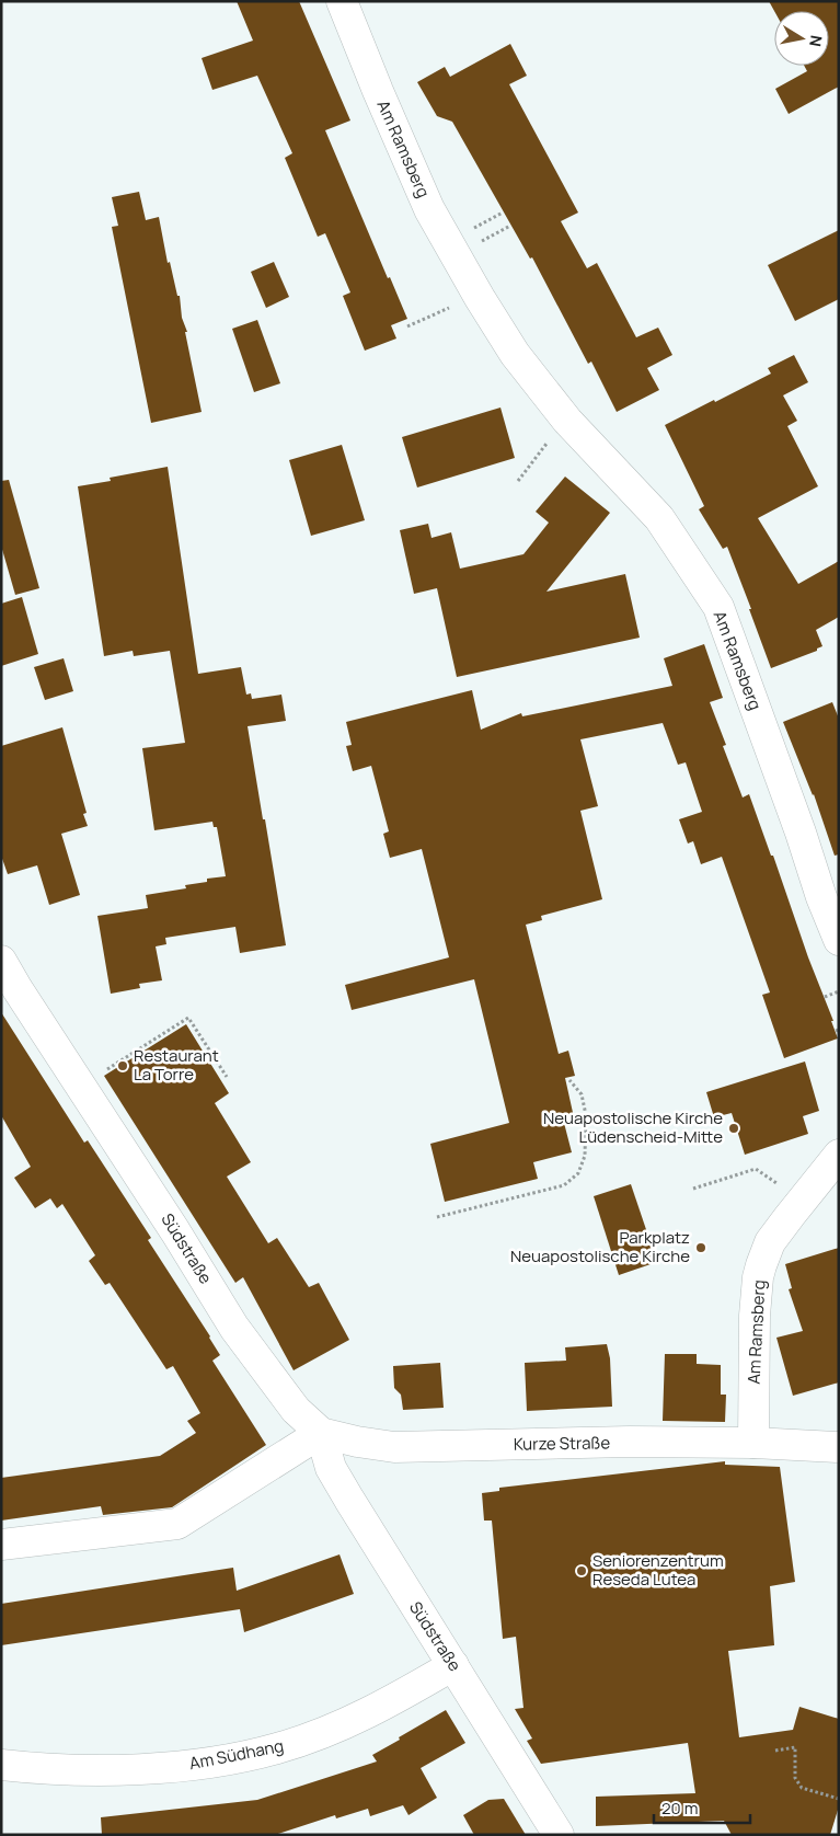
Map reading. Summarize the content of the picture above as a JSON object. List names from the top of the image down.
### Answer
{
  "streets": {
    "street": [
      "Am Ramsberg",
      "Südstraße",
      "Kurze Straße",
      "Am Südhang"
    ]
  },
  "crossings": [
    ["Am Ramsberg", "Kurze Straße"],
    ["Südstraße", "Kurze Straße"],
    ["Südstraße", "Am Südhang"]
  ],
  "places": [
    "Restaurant La Torre",
    "Neuapostolische Kirche Lüdenscheid-Mitte",
    "Parkplatz Neuapostolische Kirche",
    "Seniorenzentrum Reseda Lutea"
  ],
  "scale_bar": "20 m",
  "north": "right"
}
